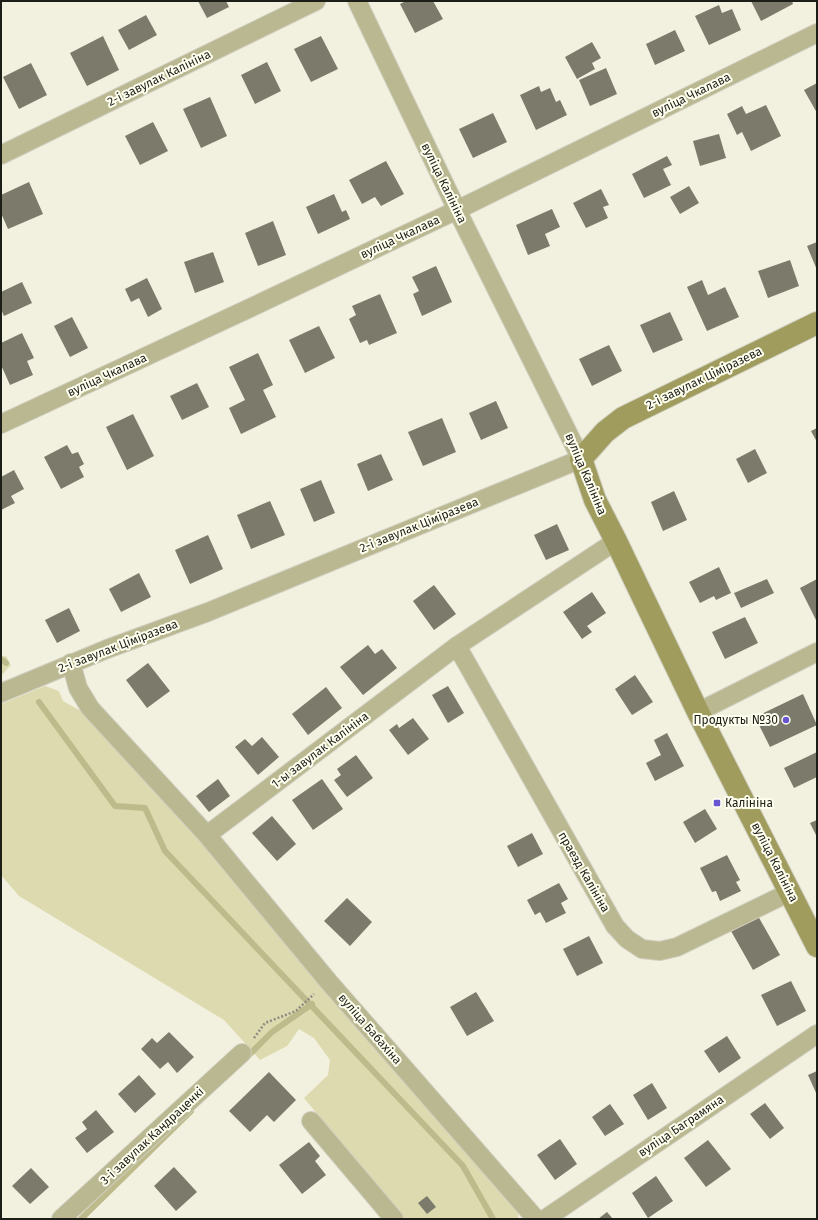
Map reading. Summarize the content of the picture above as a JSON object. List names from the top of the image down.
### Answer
{
  "streets": {
    "street": [
      "2-і завулак Калініна",
      "вуліца Чкалава",
      "вуліца Калініна",
      "2-і завулак Ціміразева",
      "1-ы завулак Калініна",
      "праезд Калініна",
      "вуліца Бабахіна",
      "вуліца Баграмяна",
      "3-і завулак Кандраценкі"
    ]
  },
  "crossings": [
    ["вуліца Чкалава", "вуліца Калініна"],
    ["вуліца Калініна", "2-і завулак Ціміразева"],
    ["вуліца Калініна", "1-ы завулак Калініна"],
    ["вуліца Калініна", "праезд Калініна"],
    ["1-ы завулак Калініна", "праезд Калініна"],
    ["1-ы завулак Калініна", "вуліца Бабахіна"]
  ],
  "places": {
    "other": ["Продукты №30"],
    "transit": ["Калініна"]
  }
}
